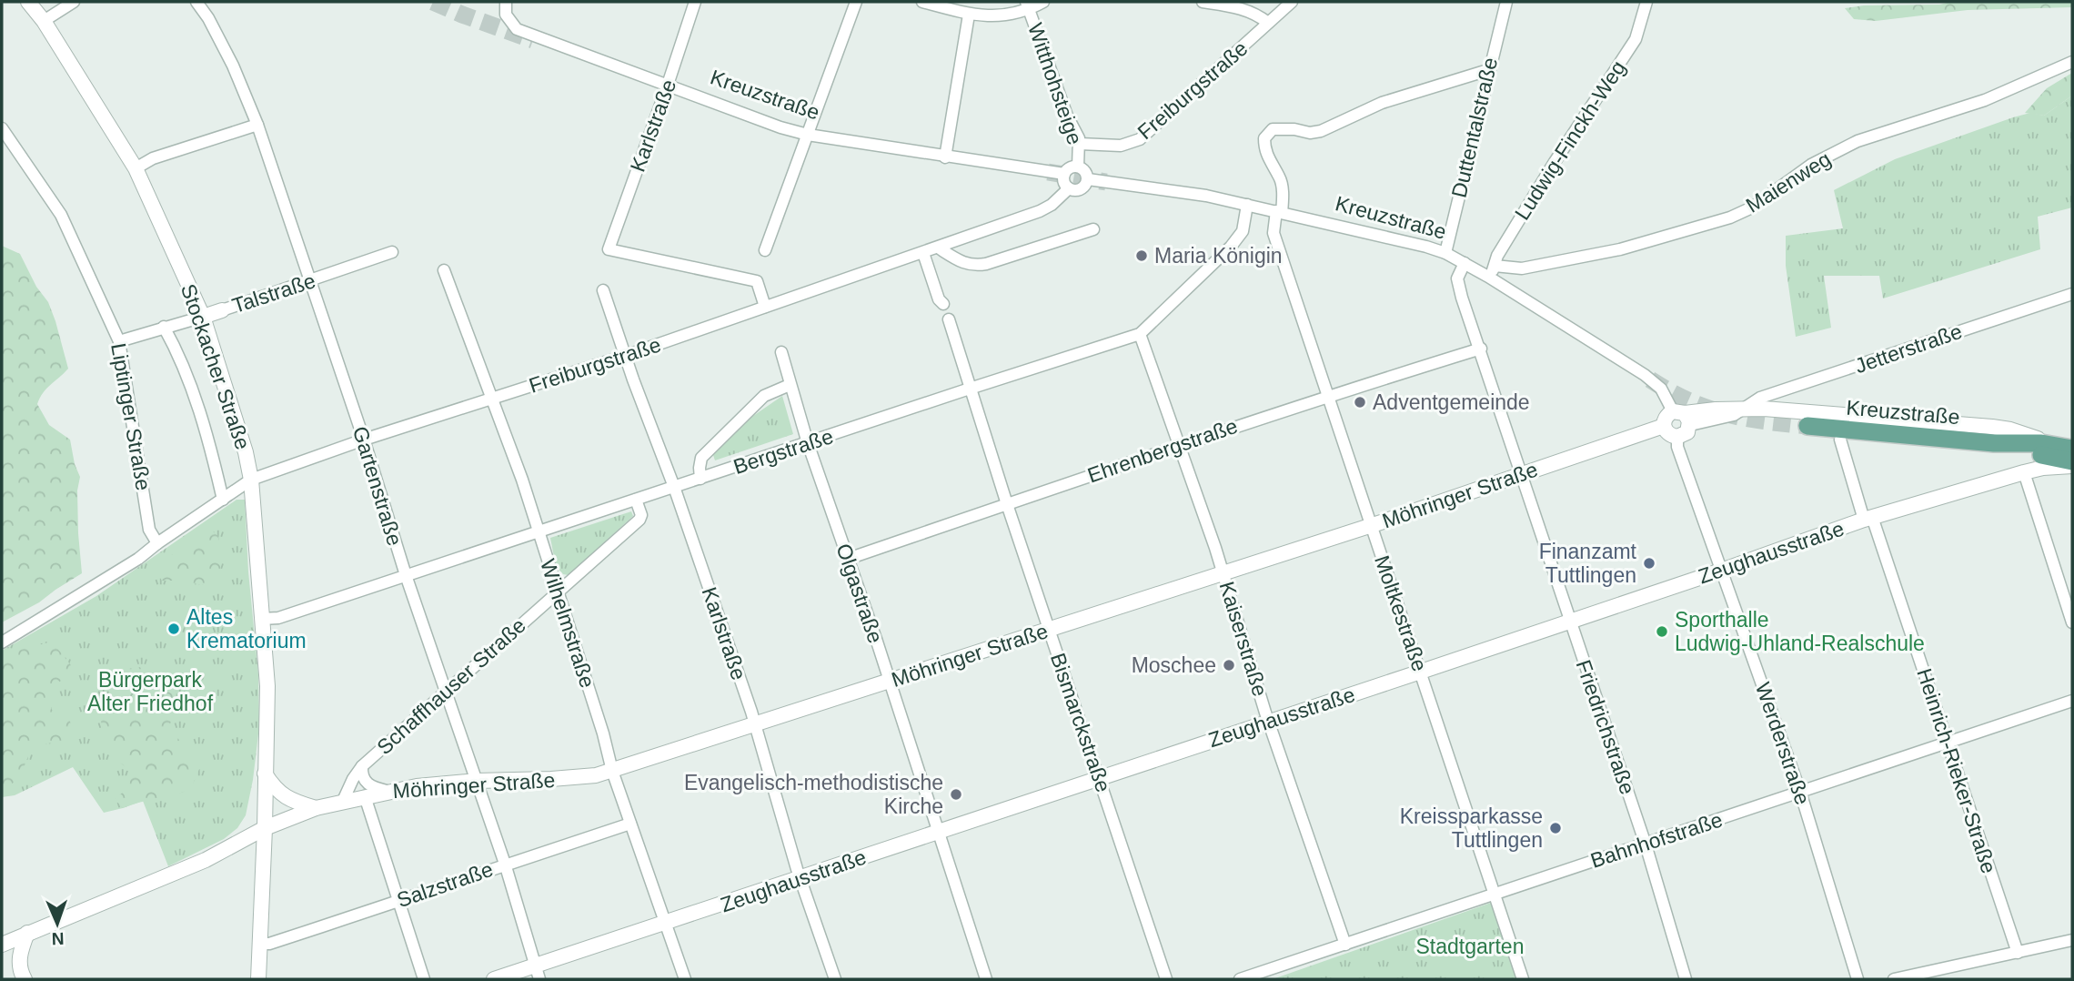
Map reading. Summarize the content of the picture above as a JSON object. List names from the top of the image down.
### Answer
{
  "streets": {
    "main road": ["Kreuzstraße"],
    "street": [
      "Witthohsteige",
      "Freiburgstraße",
      "Karlstraße",
      "Duttentalstraße",
      "Ludwig-Finckh-Weg",
      "Maienweg",
      "Talstraße",
      "Jetterstraße",
      "Stockacher Straße",
      "Liptinger Straße",
      "Ehrenbergstraße",
      "Bergstraße",
      "Gartenstraße",
      "Möhringer Straße",
      "Zeughausstraße",
      "Olgastraße",
      "Moltkestraße",
      "Wilhelmstraße",
      "Kaiserstraße",
      "Schaffhauser Straße",
      "Bismarckstraße",
      "Friedrichstraße",
      "Werderstraße",
      "Heinrich-Rieker-Straße",
      "Bahnhofstraße",
      "Salzstraße"
    ]
  },
  "crossings": [
    ["Witthohsteige", "Freiburgstraße"],
    ["Witthohsteige", "Kreuzstraße"],
    ["Freiburgstraße", "Kreuzstraße"],
    ["Freiburgstraße", "Karlstraße"],
    ["Freiburgstraße", "Stockacher Straße"],
    ["Freiburgstraße", "Gartenstraße"],
    ["Freiburgstraße", "Wilhelmstraße"],
    ["Kreuzstraße", "Karlstraße"],
    ["Kreuzstraße", "Duttentalstraße"],
    ["Kreuzstraße", "Ludwig-Finckh-Weg"],
    ["Kreuzstraße", "Maienweg"],
    ["Kreuzstraße", "Bergstraße"],
    ["Kreuzstraße", "Zeughausstraße"],
    ["Kreuzstraße", "Moltkestraße"],
    ["Karlstraße", "Bergstraße"],
    ["Karlstraße", "Möhringer Straße"],
    ["Karlstraße", "Zeughausstraße"],
    ["Duttentalstraße", "Moltkestraße"],
    ["Ludwig-Finckh-Weg", "Maienweg"],
    ["Talstraße", "Stockacher Straße"],
    ["Talstraße", "Liptinger Straße"],
    ["Talstraße", "Gartenstraße"],
    ["Stockacher Straße", "Bergstraße"],
    ["Stockacher Straße", "Möhringer Straße"],
    ["Stockacher Straße", "Salzstraße"],
    ["Ehrenbergstraße", "Olgastraße"],
    ["Ehrenbergstraße", "Moltkestraße"],
    ["Ehrenbergstraße", "Kaiserstraße"],
    ["Ehrenbergstraße", "Bismarckstraße"],
    ["Bergstraße", "Gartenstraße"],
    ["Bergstraße", "Olgastraße"],
    ["Bergstraße", "Wilhelmstraße"],
    ["Bergstraße", "Kaiserstraße"],
    ["Bergstraße", "Schaffhauser Straße"],
    ["Bergstraße", "Bismarckstraße"],
    ["Gartenstraße", "Möhringer Straße"],
    ["Gartenstraße", "Zeughausstraße"],
    ["Gartenstraße", "Schaffhauser Straße"],
    ["Gartenstraße", "Salzstraße"],
    ["Möhringer Straße", "Olgastraße"],
    ["Möhringer Straße", "Moltkestraße"],
    ["Möhringer Straße", "Wilhelmstraße"],
    ["Möhringer Straße", "Kaiserstraße"],
    ["Möhringer Straße", "Schaffhauser Straße"],
    ["Möhringer Straße", "Bismarckstraße"],
    ["Möhringer Straße", "Friedrichstraße"],
    ["Zeughausstraße", "Olgastraße"],
    ["Zeughausstraße", "Moltkestraße"],
    ["Zeughausstraße", "Wilhelmstraße"],
    ["Zeughausstraße", "Kaiserstraße"],
    ["Zeughausstraße", "Bismarckstraße"],
    ["Zeughausstraße", "Friedrichstraße"],
    ["Zeughausstraße", "Werderstraße"],
    ["Zeughausstraße", "Heinrich-Rieker-Straße"],
    ["Moltkestraße", "Bahnhofstraße"],
    ["Wilhelmstraße", "Schaffhauser Straße"],
    ["Wilhelmstraße", "Salzstraße"],
    ["Kaiserstraße", "Bahnhofstraße"],
    ["Friedrichstraße", "Bahnhofstraße"],
    ["Werderstraße", "Bahnhofstraße"],
    ["Heinrich-Rieker-Straße", "Bahnhofstraße"]
  ],
  "parks": ["Bürgerpark Alter Friedhof", "Stadtgarten"],
  "places": [
    "Maria Königin",
    "Adventgemeinde",
    "Finanzamt Tuttlingen",
    "Altes Krematorium",
    "Sporthalle Ludwig-Uhland-Realschule",
    "Moschee",
    "Evangelisch-methodistische Kirche",
    "Kreissparkasse Tuttlingen"
  ],
  "north": "bottom"
}
